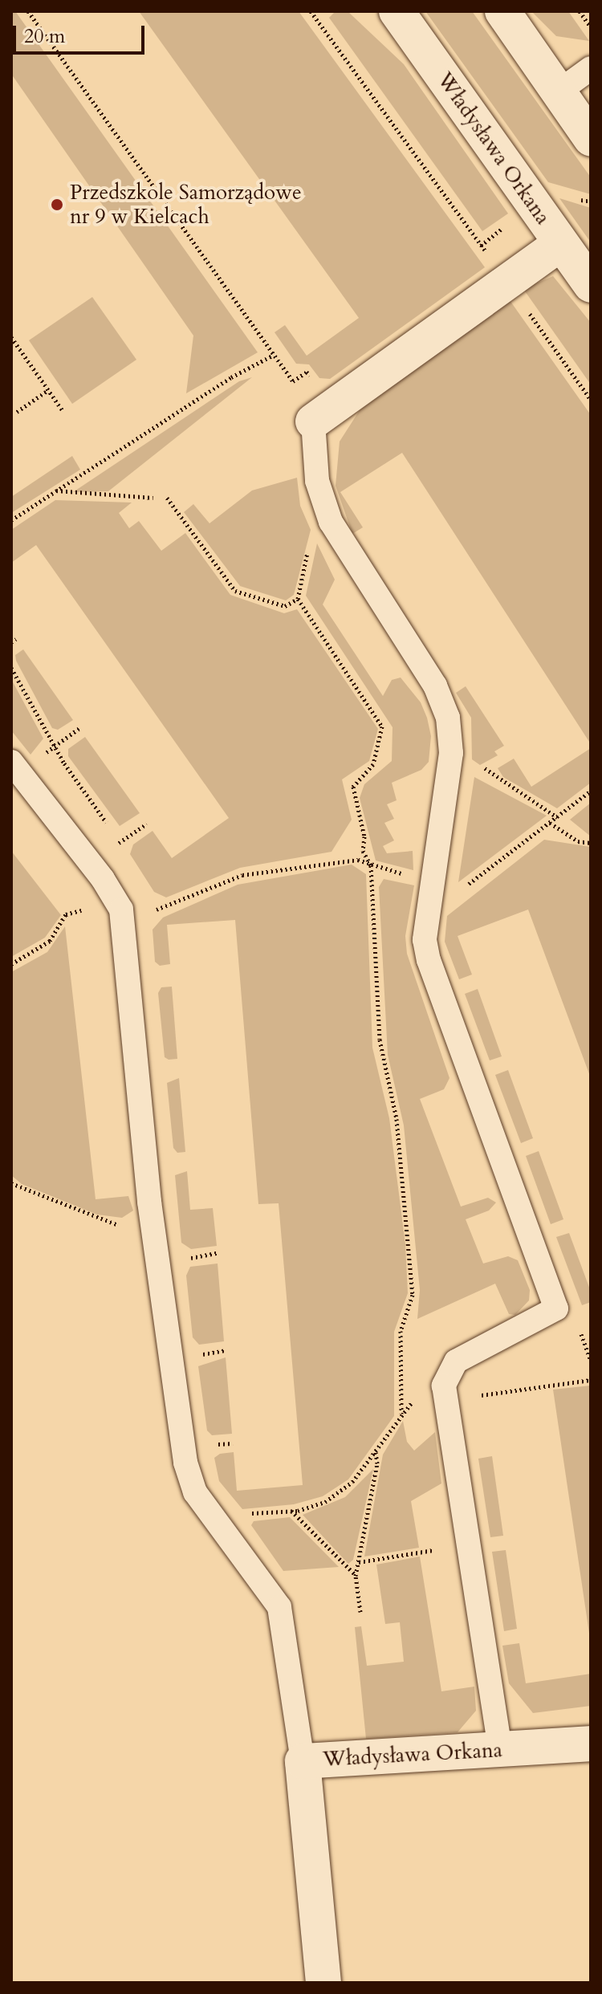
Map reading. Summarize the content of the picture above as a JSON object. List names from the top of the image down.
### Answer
{
  "streets": {
    "street": ["Władysława Orkana"]
  },
  "places": ["Przedszkole Samorządowe nr 9 w Kielcach"],
  "scale_bar": "20 m"
}
